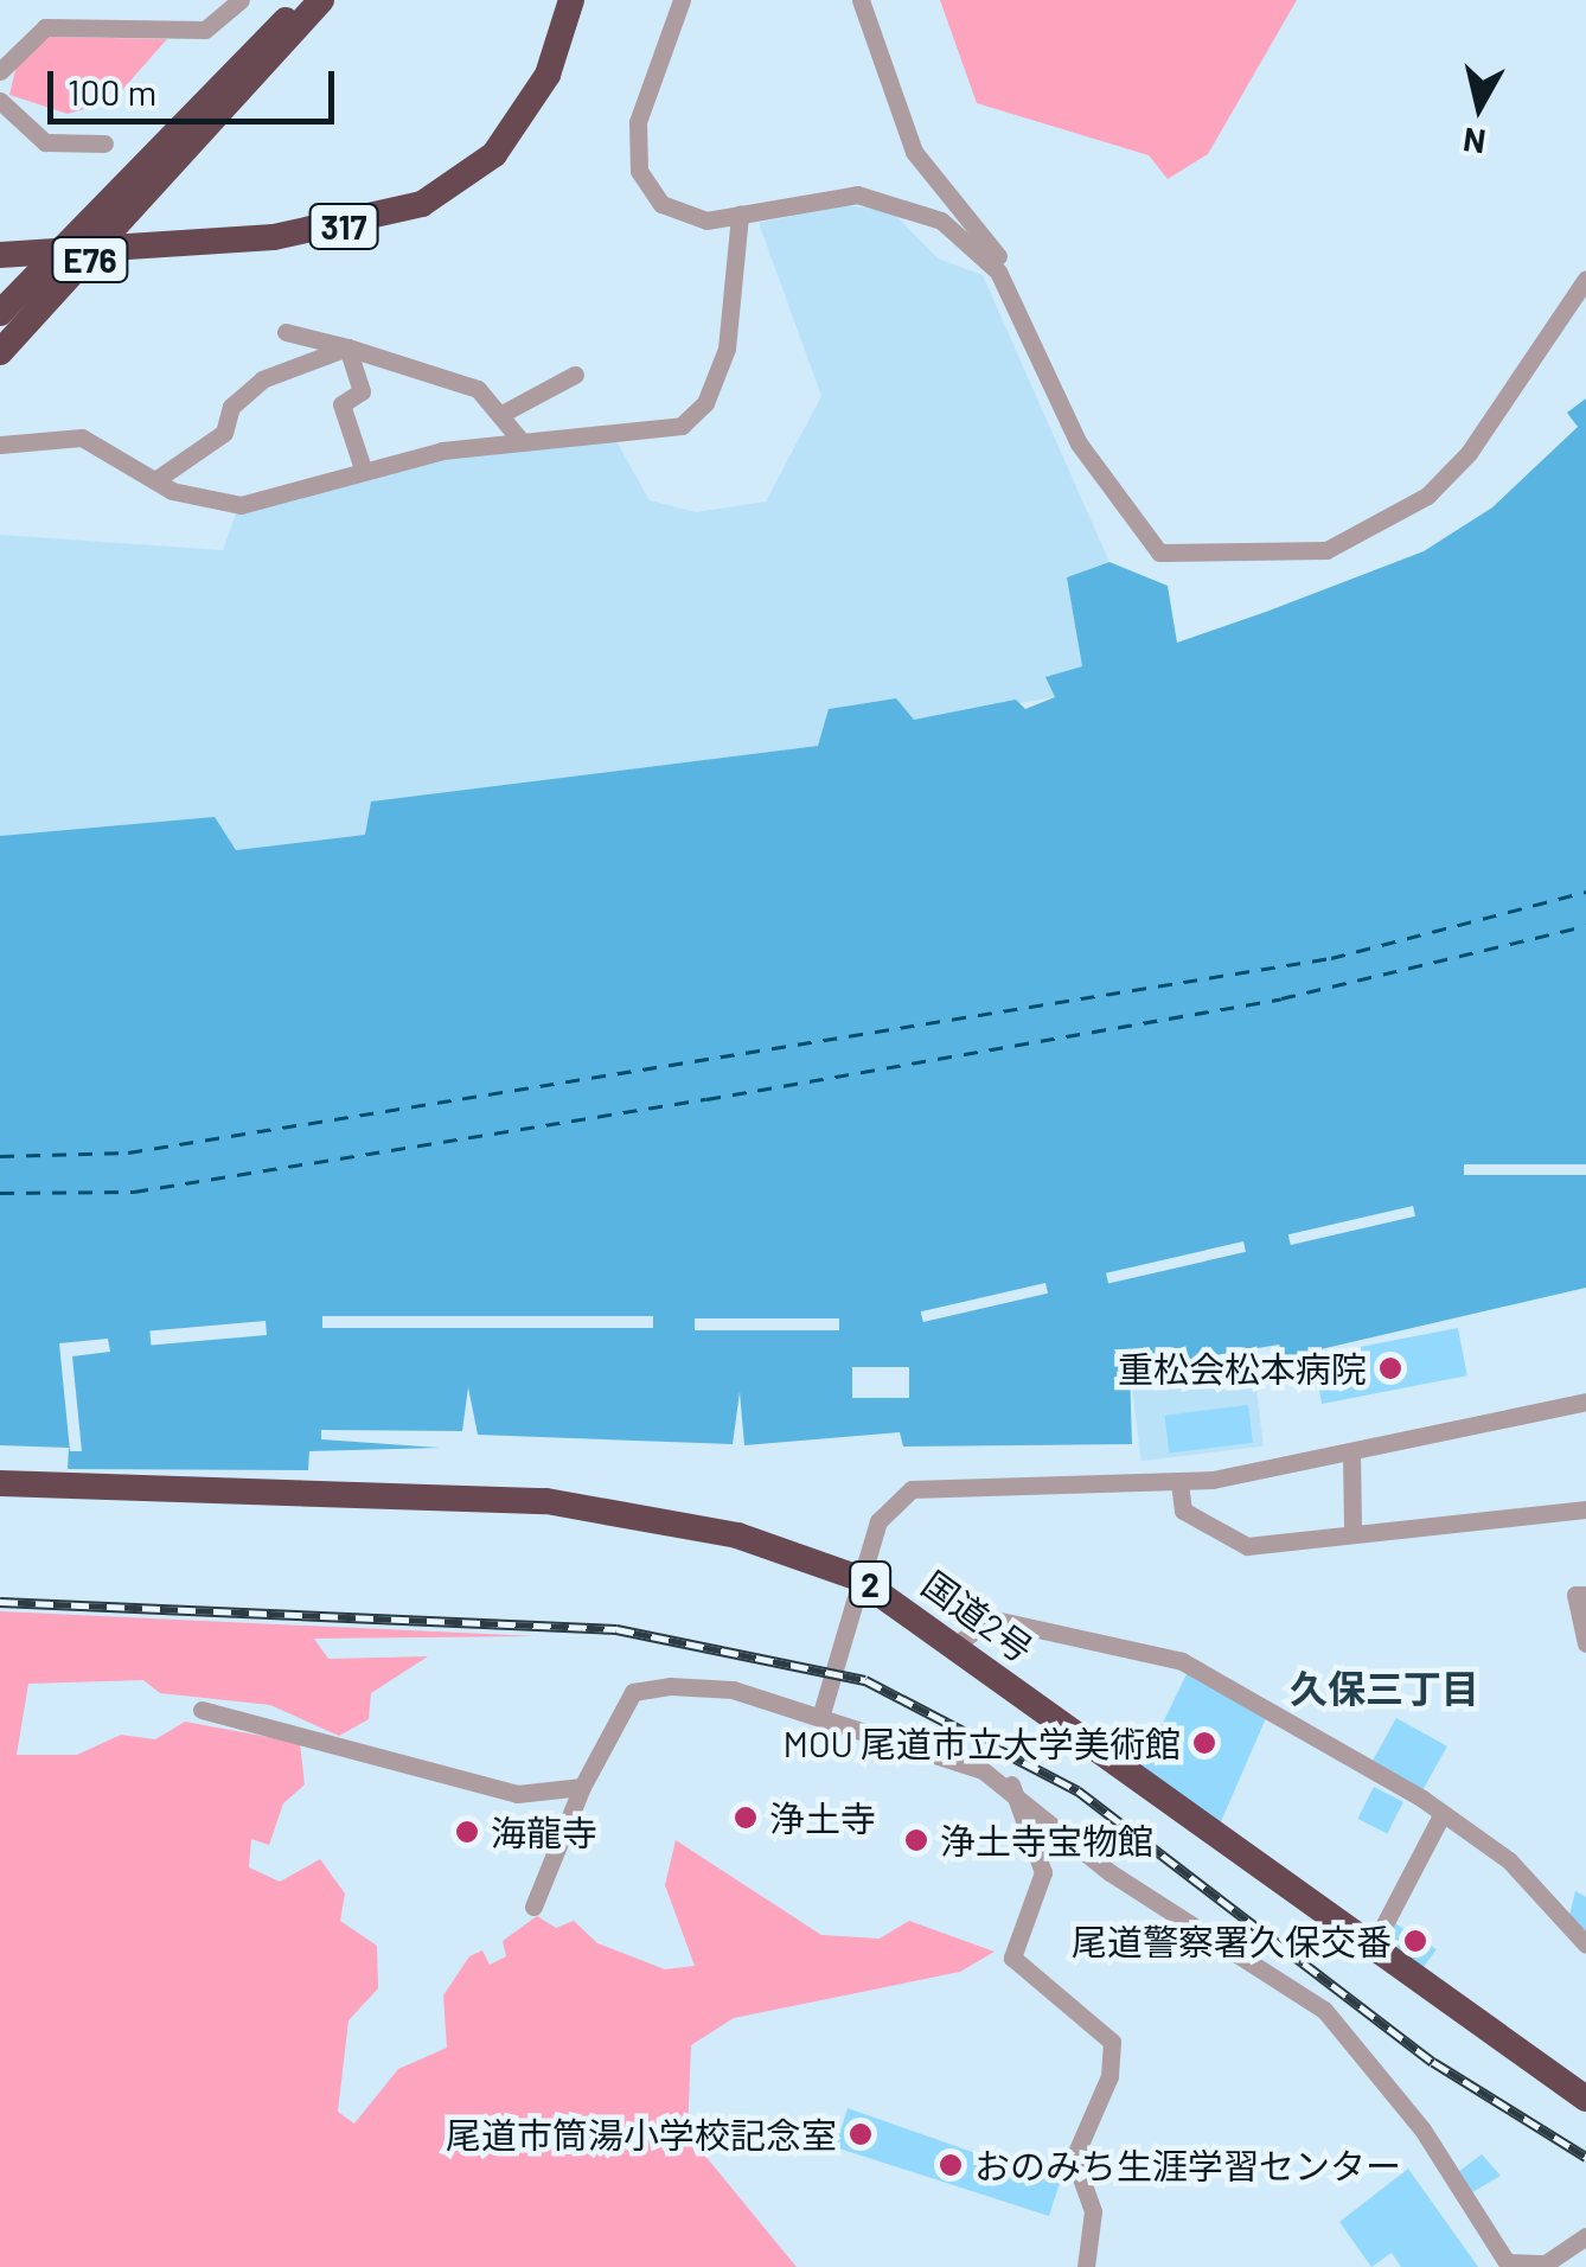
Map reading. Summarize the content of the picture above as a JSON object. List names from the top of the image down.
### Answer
{
  "streets": {
    "highway": [
      "317",
      "E76",
      "2",
      "国道2号"
    ]
  },
  "districts": ["久保三丁目"],
  "places": [
    "重松会松本病院",
    "MOU 尾道市立大学美術館",
    "浄土寺",
    "海龍寺",
    "浄土寺宝物館",
    "尾道警察署久保交番",
    "尾道市筒湯小学校記念室",
    "おのみち生涯学習センター"
  ],
  "scale_bar": "100 m",
  "north": "bottom"
}
